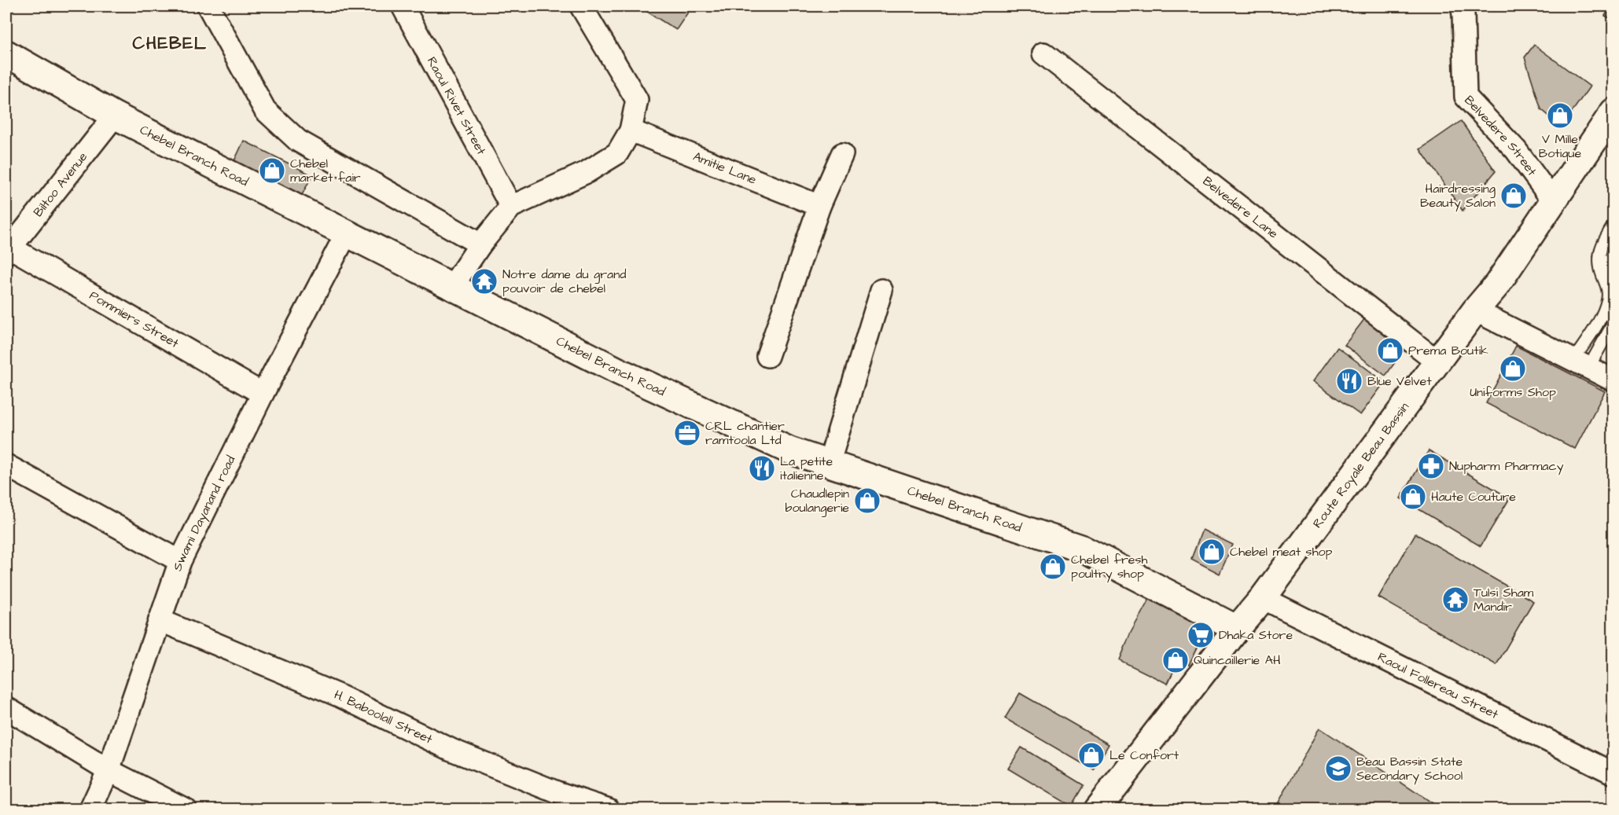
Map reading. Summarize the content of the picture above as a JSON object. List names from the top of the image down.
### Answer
{
  "streets": {
    "main road": ["Chebel Branch Road", "Route Royale Beau Bassin"],
    "street": [
      "Raoul Rivet Street",
      "Belvedere Street",
      "Amitie Lane",
      "Biltoo Avenue",
      "Belvedere Lane",
      "Pommiers Street",
      "Swami Dayanand road",
      "Raoul Follereau Street",
      "H. Baboolall Street"
    ]
  },
  "crossings": [
    ["Belvedere Street", "Route Royale Beau Bassin"],
    ["Chebel Branch Road", "Biltoo Avenue"],
    ["Chebel Branch Road", "Route Royale Beau Bassin"],
    ["Chebel Branch Road", "Swami Dayanand road"],
    ["Biltoo Avenue", "Pommiers Street"],
    ["Belvedere Lane", "Route Royale Beau Bassin"],
    ["Pommiers Street", "Swami Dayanand road"],
    ["Route Royale Beau Bassin", "Raoul Follereau Street"],
    ["Swami Dayanand road", "H. Baboolall Street"]
  ],
  "districts": ["CHEBEL"],
  "places": {
    "shop": [
      "V Mille Botique",
      "Chebel market fair",
      "Hairdressing Beauty Salon",
      "Prema Boutik",
      "Uniforms Shop",
      "Haute Couture",
      "Chaudlepin boulangerie",
      "Chebel meat shop",
      "Chebel fresh poultry shop",
      "Quincaillerie AH",
      "Le Confort"
    ],
    "temple": ["Notre dame du grand pouvoir de chebel", "Tulsi Sham Mandir"],
    "restaurant": ["Blue Velvet", "La petite italienne"],
    "office": ["CRL chantier ramtoola Ltd"],
    "pharmacy": ["Nupharm Pharmacy"],
    "supermarket": ["Dhaka Store"],
    "school or university": ["Beau Bassin State Secondary School"]
  }
}
